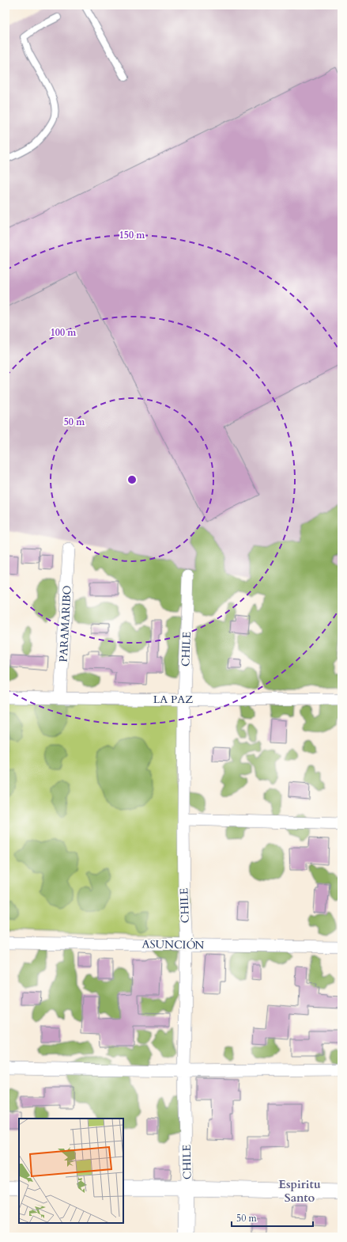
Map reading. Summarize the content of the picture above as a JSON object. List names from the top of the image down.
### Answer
{
  "streets": {
    "street": [
      "PARAMARIBO",
      "CHILE",
      "LA PAZ",
      "ASUNCIÓN"
    ]
  },
  "crossings": [
    ["PARAMARIBO", "LA PAZ"],
    ["CHILE", "LA PAZ"],
    ["CHILE", "ASUNCIÓN"]
  ],
  "districts": ["Espiritu Santo"],
  "scale_bar": "50 m",
  "rings": ["150 m", "100 m", "50 m"]
}
